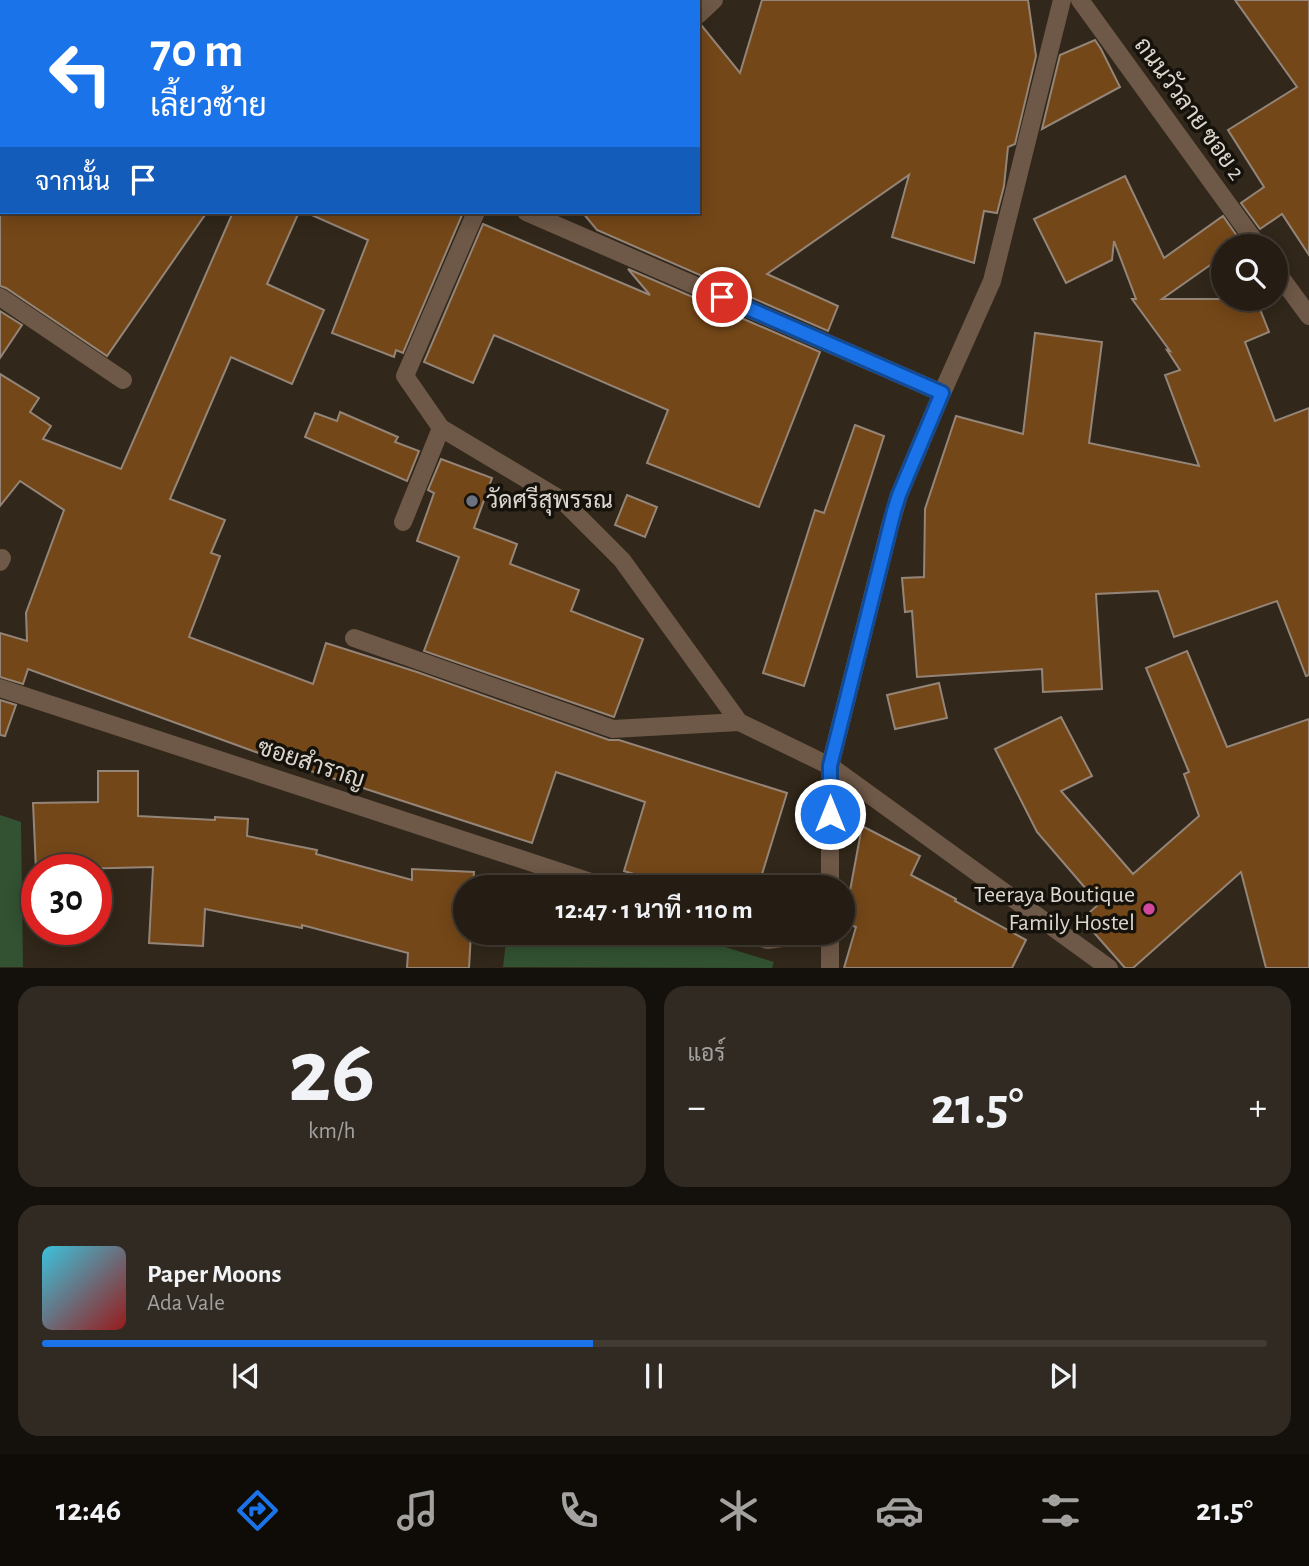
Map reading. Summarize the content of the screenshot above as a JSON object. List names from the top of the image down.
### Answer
{
  "streets": {
    "street": ["ถนนวัวลาย ซอย 2", "ซอยสำราญ"]
  },
  "places": ["วัดศรีสุพรรณ", "Teeraya Boutique Family Hostel"],
  "page": {
    "turn": ["70 m", "เลี้ยวซ้าย"],
    "then": "จากนั้น",
    "limit": "30",
    "trip": "12:47 · 1 นาที · 110 m",
    "tile": [
      ["26", "km/h"],
      "แอร์"
    ],
    "heat": ["−", "21.5°", "+"],
    "song": ["Paper Moons", "Ada Vale"],
    "tabs": ["12:46", "21.5°"]
  }
}
